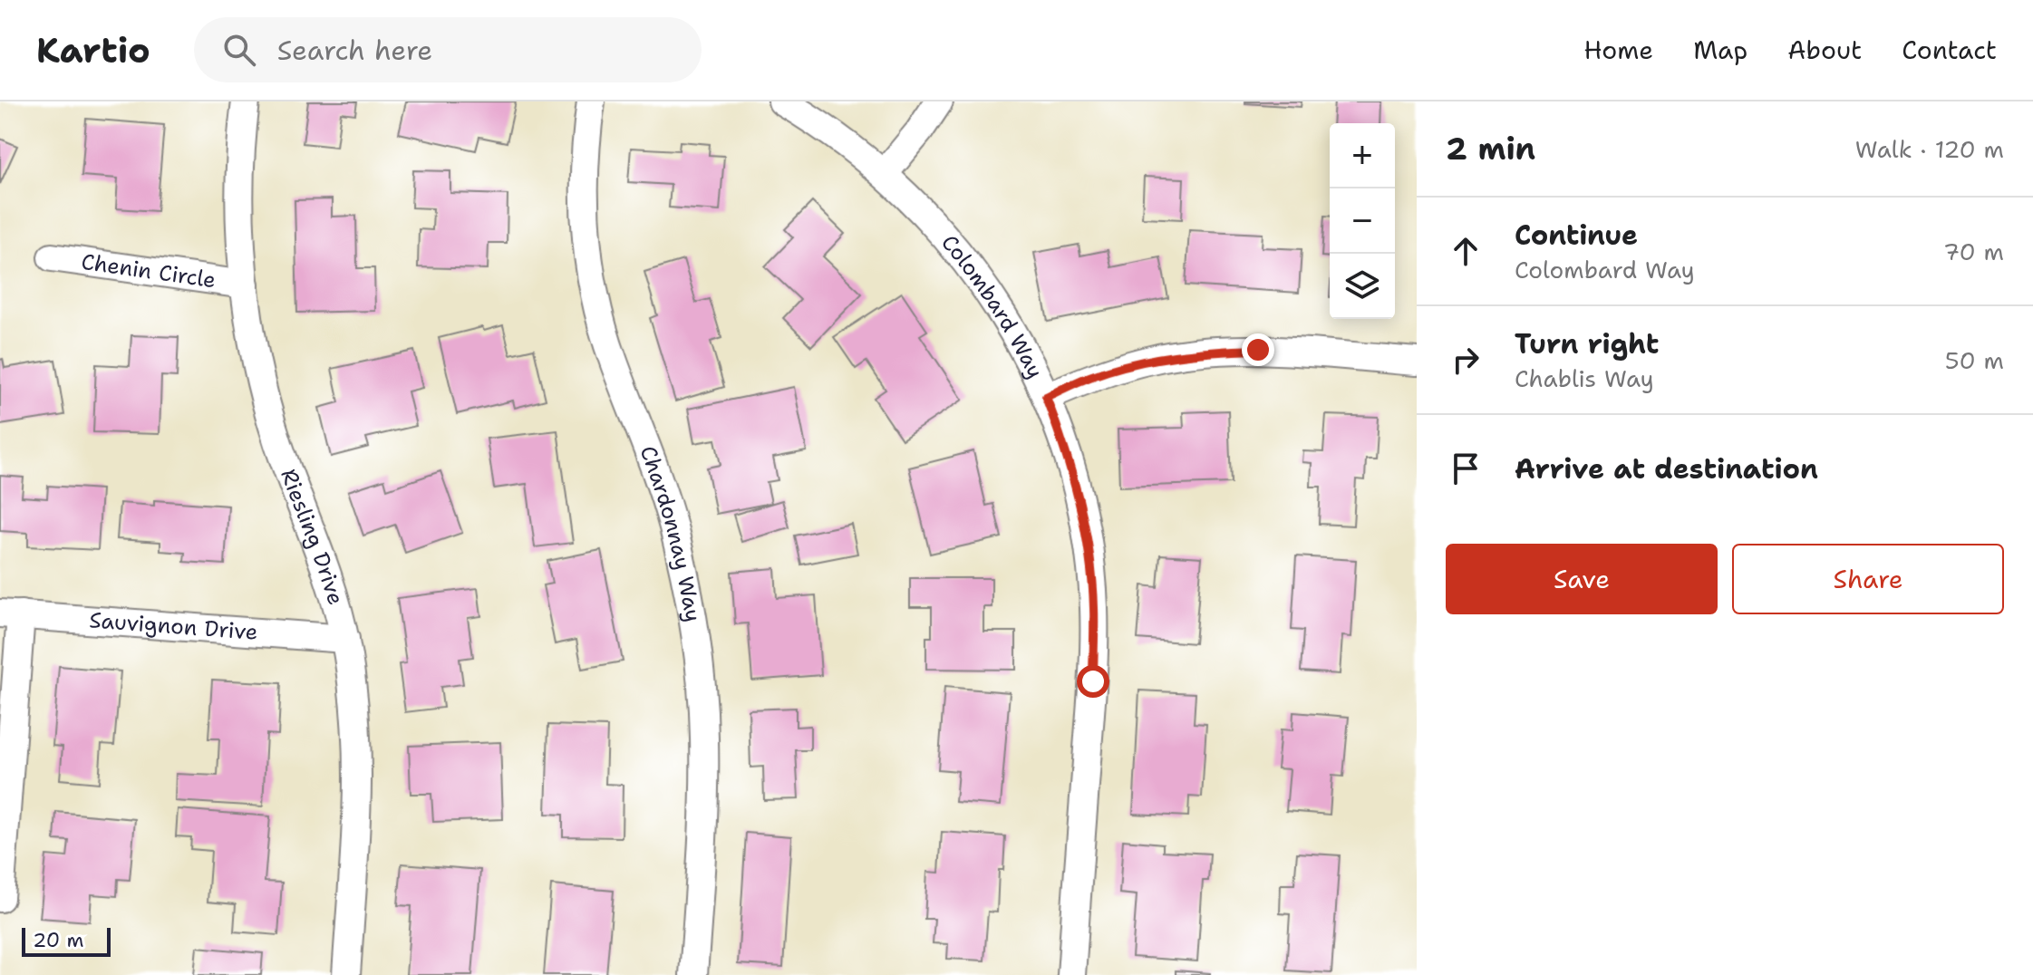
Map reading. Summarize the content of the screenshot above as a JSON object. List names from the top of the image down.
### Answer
{
  "streets": {
    "street": [
      "Chenin Circle",
      "Colombard Way",
      "Chardonnay Way",
      "Riesling Drive",
      "Sauvignon Drive"
    ]
  },
  "crossings": [
    ["Chenin Circle", "Riesling Drive"],
    ["Riesling Drive", "Sauvignon Drive"]
  ],
  "scale_bar": "20 m",
  "page": {
    "header": "Kartio",
    "search": "Search here",
    "nav": [
      "Home",
      "Map",
      "About",
      "Contact"
    ],
    "heading": ["2 min", "Walk · 120 m"],
    "map_buttons": ["+", "−"],
    "list": [
      ["Continue", "Colombard Way", "70 m"],
      ["Turn right", "Chablis Way", "50 m"],
      "Arrive at destination"
    ],
    "buttons": ["Save", "Share"],
    "scale": "20 m"
  }
}
